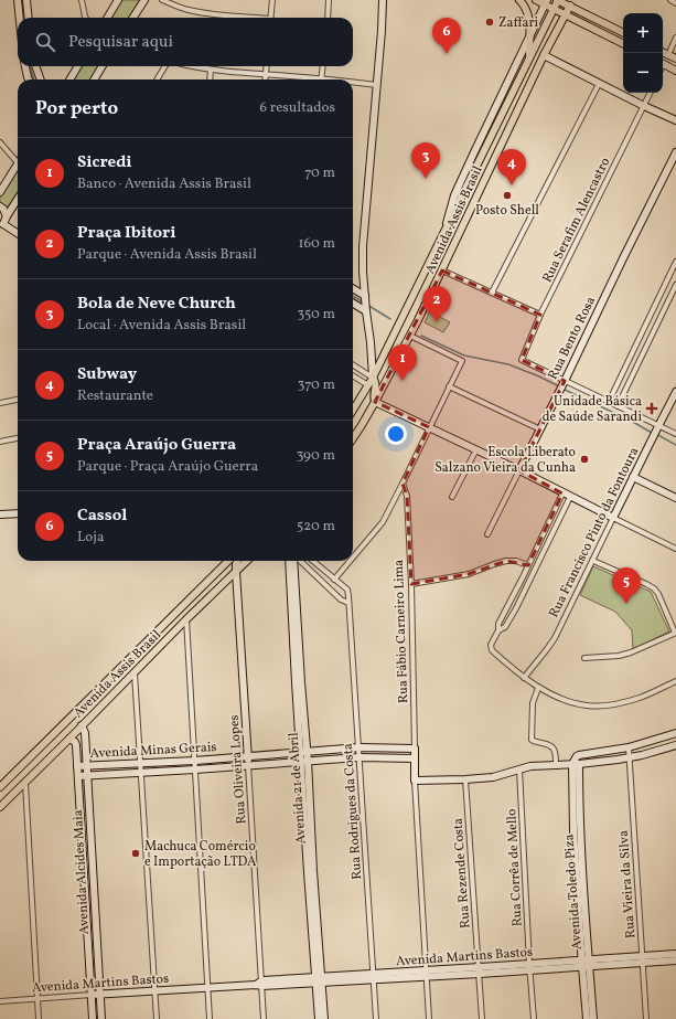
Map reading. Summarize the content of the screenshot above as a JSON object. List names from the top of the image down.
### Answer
{
  "streets": {
    "main road": ["Avenida Assis Brasil"],
    "street": [
      "Rua Serafim Alencastro",
      "Rua Bento Rosa",
      "Rua Francisco Pinto da Fontoura",
      "Rua Fábio Carneiro Lima",
      "Avenida Minas Gerais",
      "Rua Oliveira Lopes",
      "Avenida 21 de Abril",
      "Rua Rodrigues da Costa",
      "Rua Corrêa de Mello",
      "Avenida Alcides Maia",
      "Rua Rezende Costa",
      "Rua Vieira da Silva",
      "Avenida Toledo Piza",
      "Avenida Martins Bastos"
    ]
  },
  "crossings": [
    ["Avenida Assis Brasil", "Rua Oliveira Lopes"],
    ["Avenida Assis Brasil", "Avenida Alcides Maia"],
    ["Rua Serafim Alencastro", "Rua Bento Rosa"],
    ["Rua Fábio Carneiro Lima", "Avenida Minas Gerais"],
    ["Avenida Minas Gerais", "Rua Oliveira Lopes"],
    ["Avenida Minas Gerais", "Avenida 21 de Abril"],
    ["Avenida Minas Gerais", "Rua Rodrigues da Costa"],
    ["Avenida Minas Gerais", "Avenida Alcides Maia"],
    ["Rua Oliveira Lopes", "Avenida Martins Bastos"],
    ["Avenida 21 de Abril", "Avenida Martins Bastos"],
    ["Rua Rodrigues da Costa", "Avenida Martins Bastos"],
    ["Rua Corrêa de Mello", "Avenida Martins Bastos"],
    ["Avenida Alcides Maia", "Avenida Martins Bastos"],
    ["Rua Rezende Costa", "Avenida Martins Bastos"],
    ["Rua Vieira da Silva", "Avenida Martins Bastos"],
    ["Avenida Toledo Piza", "Avenida Martins Bastos"]
  ],
  "places": {
    "other": [
      "Zaffari",
      "Posto Shell",
      "Escola Liberato Salzano Vieira da Cunha",
      "Machuca Comércio e Importação LTDA"
    ],
    "health": ["Unidade Básica de Saúde Sarandi"]
  },
  "page": {
    "map_buttons": ["+", "−"],
    "pins": [
      "6",
      "3",
      "4",
      "2",
      "1",
      "5"
    ],
    "search": "Pesquisar aqui",
    "heading": ["Por perto", "6 resultados"],
    "list": [
      {
        "mark": "1",
        "name": "Sicredi",
        "note": "Banco · Avenida Assis Brasil",
        "value": "70 m"
      },
      {
        "mark": "2",
        "name": "Praça Ibitori",
        "note": "Parque · Avenida Assis Brasil",
        "value": "160 m"
      },
      {
        "mark": "3",
        "name": "Bola de Neve Church",
        "note": "Local · Avenida Assis Brasil",
        "value": "350 m"
      },
      {
        "mark": "4",
        "name": "Subway",
        "note": "Restaurante",
        "value": "370 m"
      },
      {
        "mark": "5",
        "name": "Praça Araújo Guerra",
        "note": "Parque · Praça Araújo Guerra",
        "value": "390 m"
      },
      {
        "mark": "6",
        "name": "Cassol",
        "note": "Loja",
        "value": "520 m"
      }
    ]
  }
}
